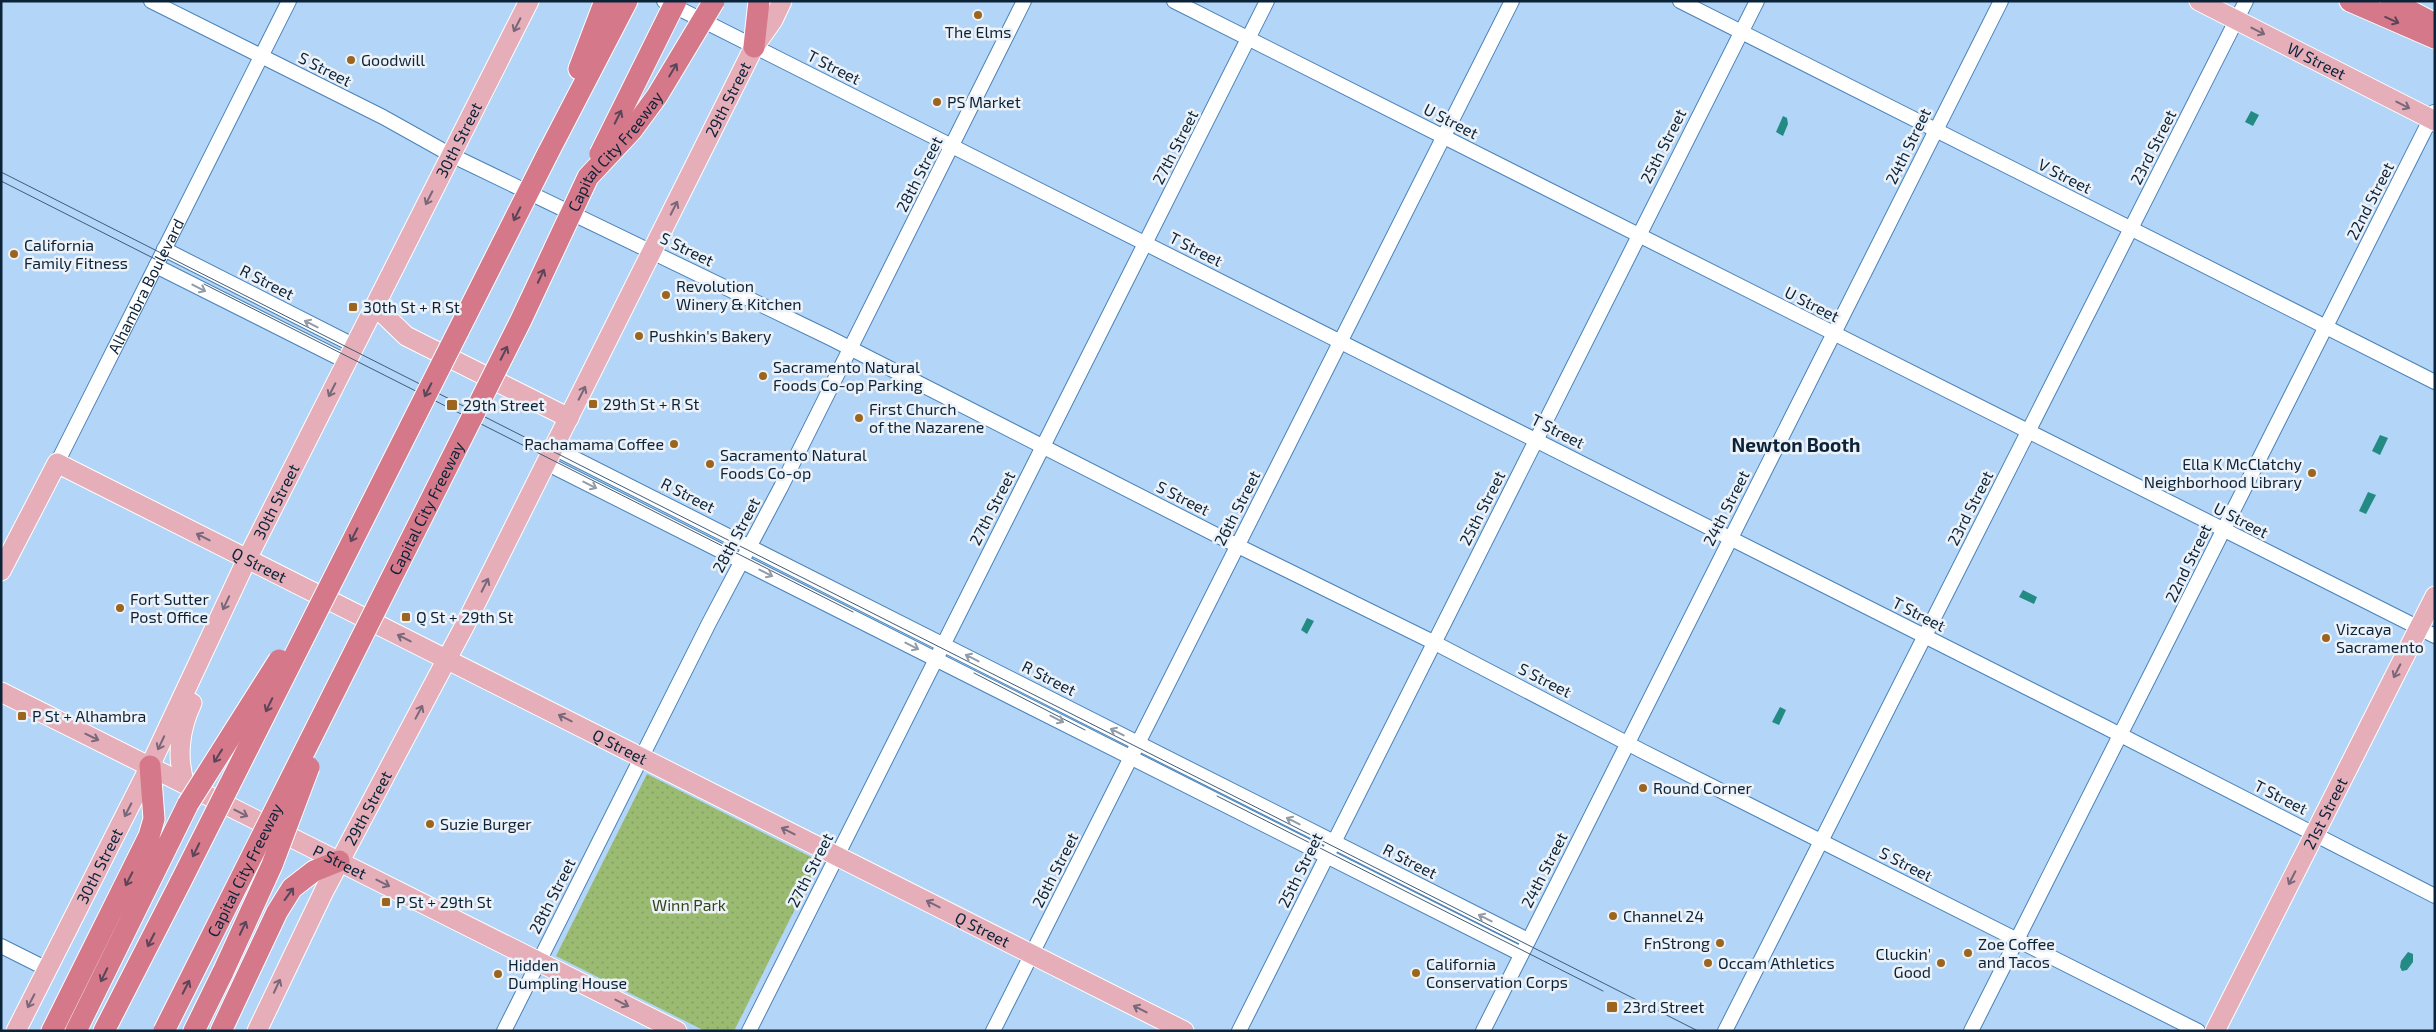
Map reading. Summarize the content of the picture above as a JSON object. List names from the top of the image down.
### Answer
{
  "streets": {
    "highway": ["Capital City Freeway"],
    "main road": [
      "W Street",
      "29th Street",
      "30th Street",
      "Alhambra Boulevard",
      "Q Street",
      "21st Street",
      "P Street"
    ],
    "street": [
      "T Street",
      "S Street",
      "U Street",
      "25th Street",
      "24th Street",
      "27th Street",
      "23rd Street",
      "28th Street",
      "V Street",
      "22nd Street",
      "R Street",
      "26th Street"
    ]
  },
  "crossings": [
    ["W Street", "23rd Street"],
    ["W Street", "22nd Street"],
    ["T Street", "29th Street"],
    ["T Street", "25th Street"],
    ["T Street", "24th Street"],
    ["T Street", "27th Street"],
    ["T Street", "23rd Street"],
    ["T Street", "28th Street"],
    ["T Street", "22nd Street"],
    ["T Street", "26th Street"],
    ["T Street", "21st Street"],
    ["S Street", "29th Street"],
    ["S Street", "30th Street"],
    ["S Street", "25th Street"],
    ["S Street", "24th Street"],
    ["S Street", "27th Street"],
    ["S Street", "23rd Street"],
    ["S Street", "28th Street"],
    ["S Street", "22nd Street"],
    ["S Street", "Alhambra Boulevard"],
    ["S Street", "26th Street"],
    ["29th Street", "R Street"],
    ["29th Street", "Q Street"],
    ["29th Street", "P Street"],
    ["U Street", "25th Street"],
    ["U Street", "24th Street"],
    ["U Street", "27th Street"],
    ["U Street", "23rd Street"],
    ["U Street", "22nd Street"],
    ["U Street", "26th Street"],
    ["U Street", "21st Street"],
    ["30th Street", "R Street"],
    ["30th Street", "Q Street"],
    ["30th Street", "P Street"],
    ["25th Street", "V Street"],
    ["25th Street", "R Street"],
    ["24th Street", "V Street"],
    ["24th Street", "R Street"],
    ["27th Street", "R Street"],
    ["27th Street", "Q Street"],
    ["23rd Street", "V Street"],
    ["28th Street", "R Street"],
    ["28th Street", "Q Street"],
    ["28th Street", "P Street"],
    ["V Street", "22nd Street"],
    ["R Street", "Alhambra Boulevard"],
    ["R Street", "26th Street"],
    ["Alhambra Boulevard", "Q Street"],
    ["26th Street", "Q Street"]
  ],
  "one_way": [
    "W Street",
    "29th Street",
    "30th Street",
    "Q Street",
    "21st Street",
    "P Street"
  ],
  "districts": ["Newton Booth"],
  "parks": ["Winn Park"],
  "places": {
    "other": [
      "The Elms",
      "Goodwill",
      "PS Market",
      "California Family Fitness",
      "Revolution Winery & Kitchen",
      "Pushkin's Bakery",
      "Sacramento Natural Foods Co-op Parking",
      "First Church of the Nazarene",
      "Pachamama Coffee",
      "Sacramento Natural Foods Co-op",
      "Ella K McClatchy Neighborhood Library",
      "Fort Sutter Post Office",
      "Vizcaya Sacramento",
      "Round Corner",
      "Suzie Burger",
      "Channel 24",
      "FnStrong",
      "Zoe Coffee and Tacos",
      "Occam Athletics",
      "Cluckin' Good",
      "California Conservation Corps",
      "Hidden Dumpling House"
    ],
    "transit": [
      "30th St + R St",
      "29th St + R St",
      "29th Street",
      "Q St + 29th St",
      "P St + Alhambra",
      "P St + 29th St",
      "23rd Street"
    ]
  }
}
